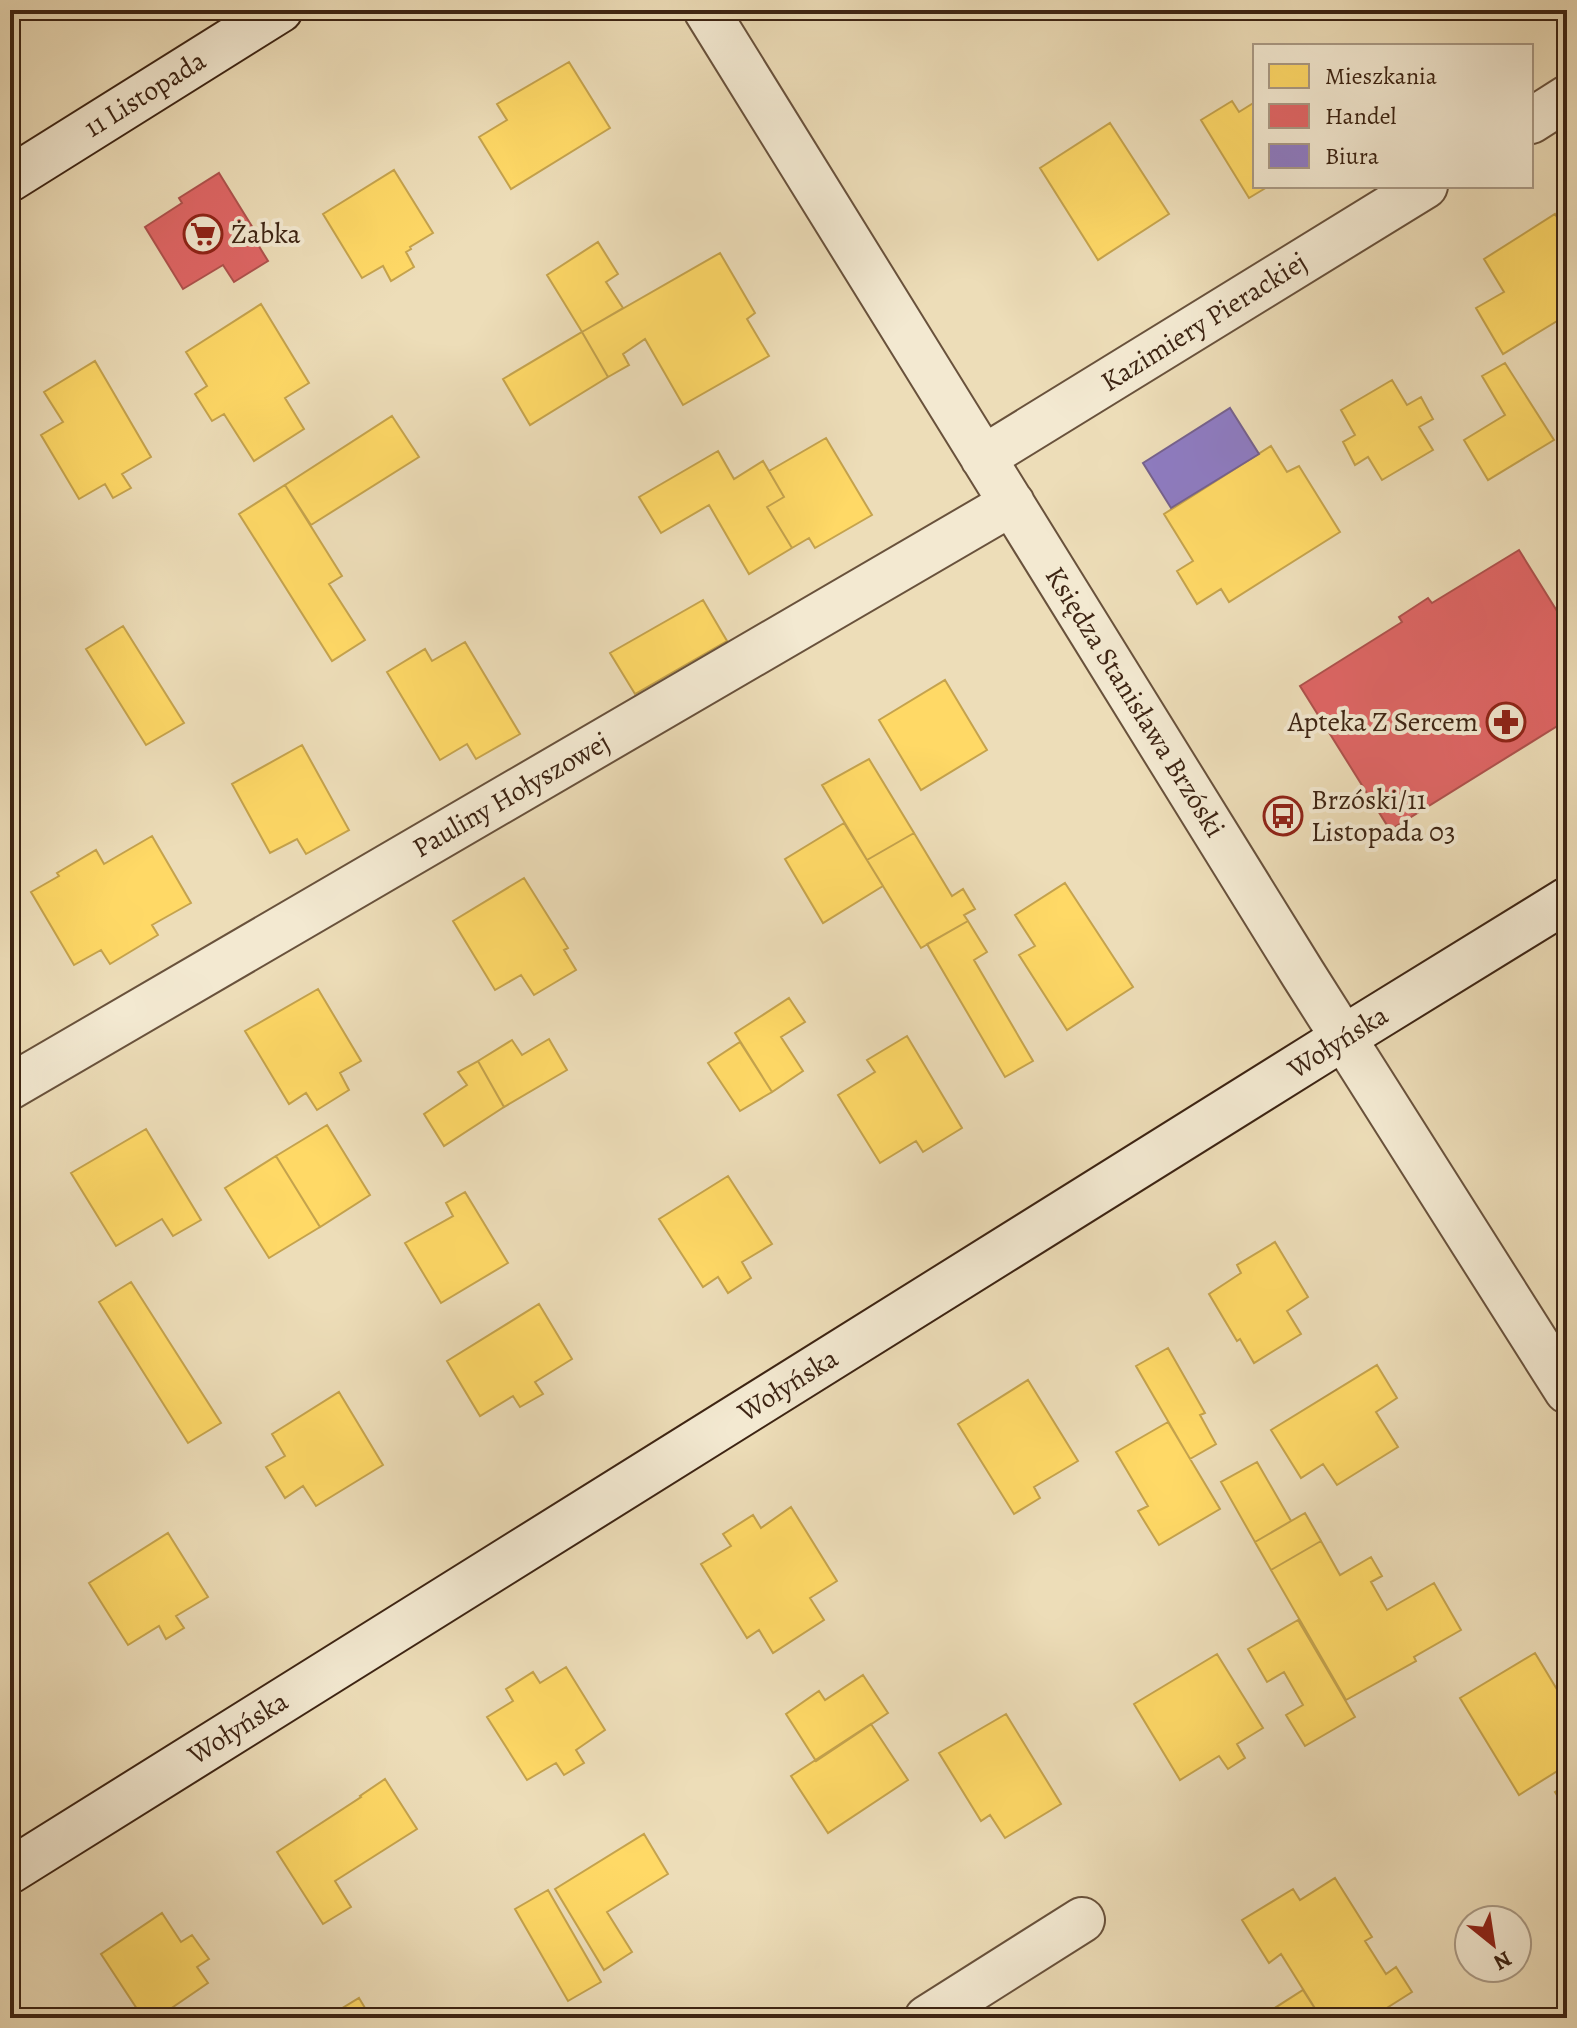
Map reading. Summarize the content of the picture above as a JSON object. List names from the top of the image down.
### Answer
{
  "streets": {
    "street": [
      "11 Listopada",
      "Kazimiery Pierackiej",
      "Księdza Stanisława Brzóski",
      "Pauliny Hołyszowej",
      "Wołyńska"
    ]
  },
  "crossings": [
    ["Kazimiery Pierackiej", "Księdza Stanisława Brzóski"],
    ["Księdza Stanisława Brzóski", "Pauliny Hołyszowej"],
    ["Księdza Stanisława Brzóski", "Wołyńska"]
  ],
  "places": {
    "supermarket": ["Żabka"],
    "pharmacy": ["Apteka Z Sercem"],
    "bus stop": ["Brzóski/11 Listopada 03"]
  },
  "legend": ["Mieszkania", "Handel", "Biura"],
  "north": "bottom right"
}
